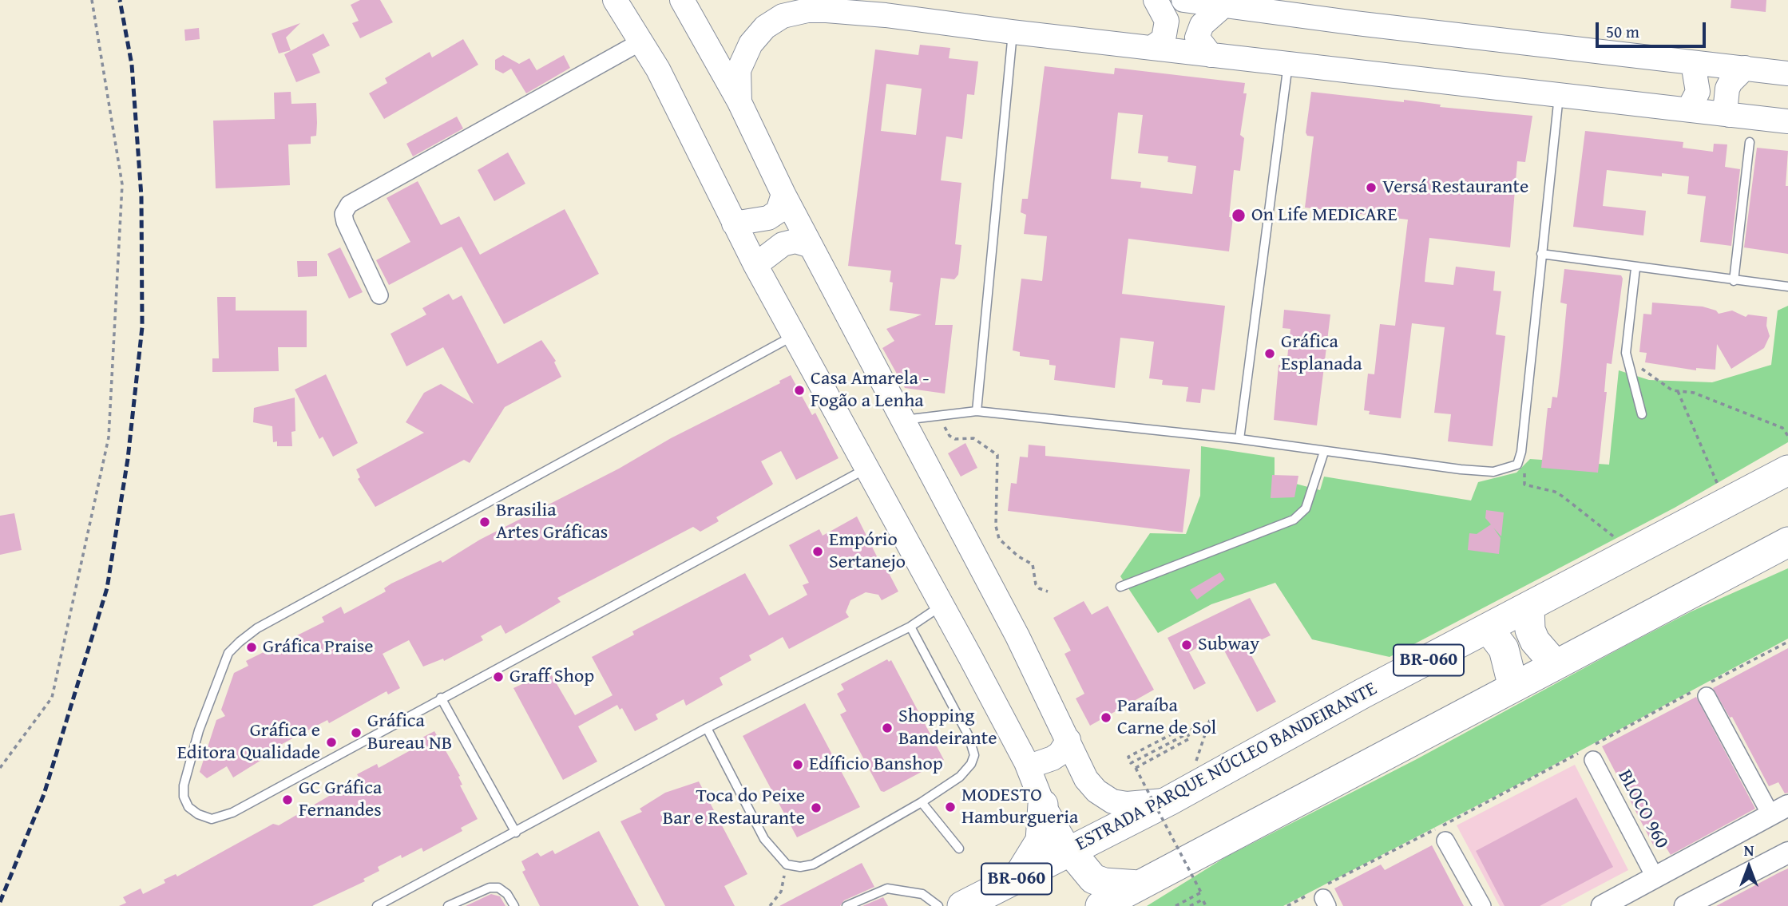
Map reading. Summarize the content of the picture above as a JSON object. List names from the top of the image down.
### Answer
{
  "streets": {
    "highway": ["BR-060", "ESTRADA PARQUE NÚCLEO BANDEIRANTE"],
    "street": ["BLOCO 960"]
  },
  "places": [
    "Versá Restaurante",
    "On Life MEDICARE",
    "Gráfica Esplanada",
    "Casa Amarela - Fogão a Lenha",
    "Brasilia Artes Gráficas",
    "Empório Sertanejo",
    "Subway",
    "Gráfica Praise",
    "Graff Shop",
    "Paraíba Carne de Sol",
    "Shopping Bandeirante",
    "Gráfica Bureau NB",
    "Gráfica e Editora Qualidade",
    "Edíficio Banshop",
    "GC Gráfica Fernandes",
    "MODESTO Hamburgueria",
    "Toca do Peixe Bar e Restaurante"
  ],
  "scale_bar": "50 m",
  "north": "top"
}
